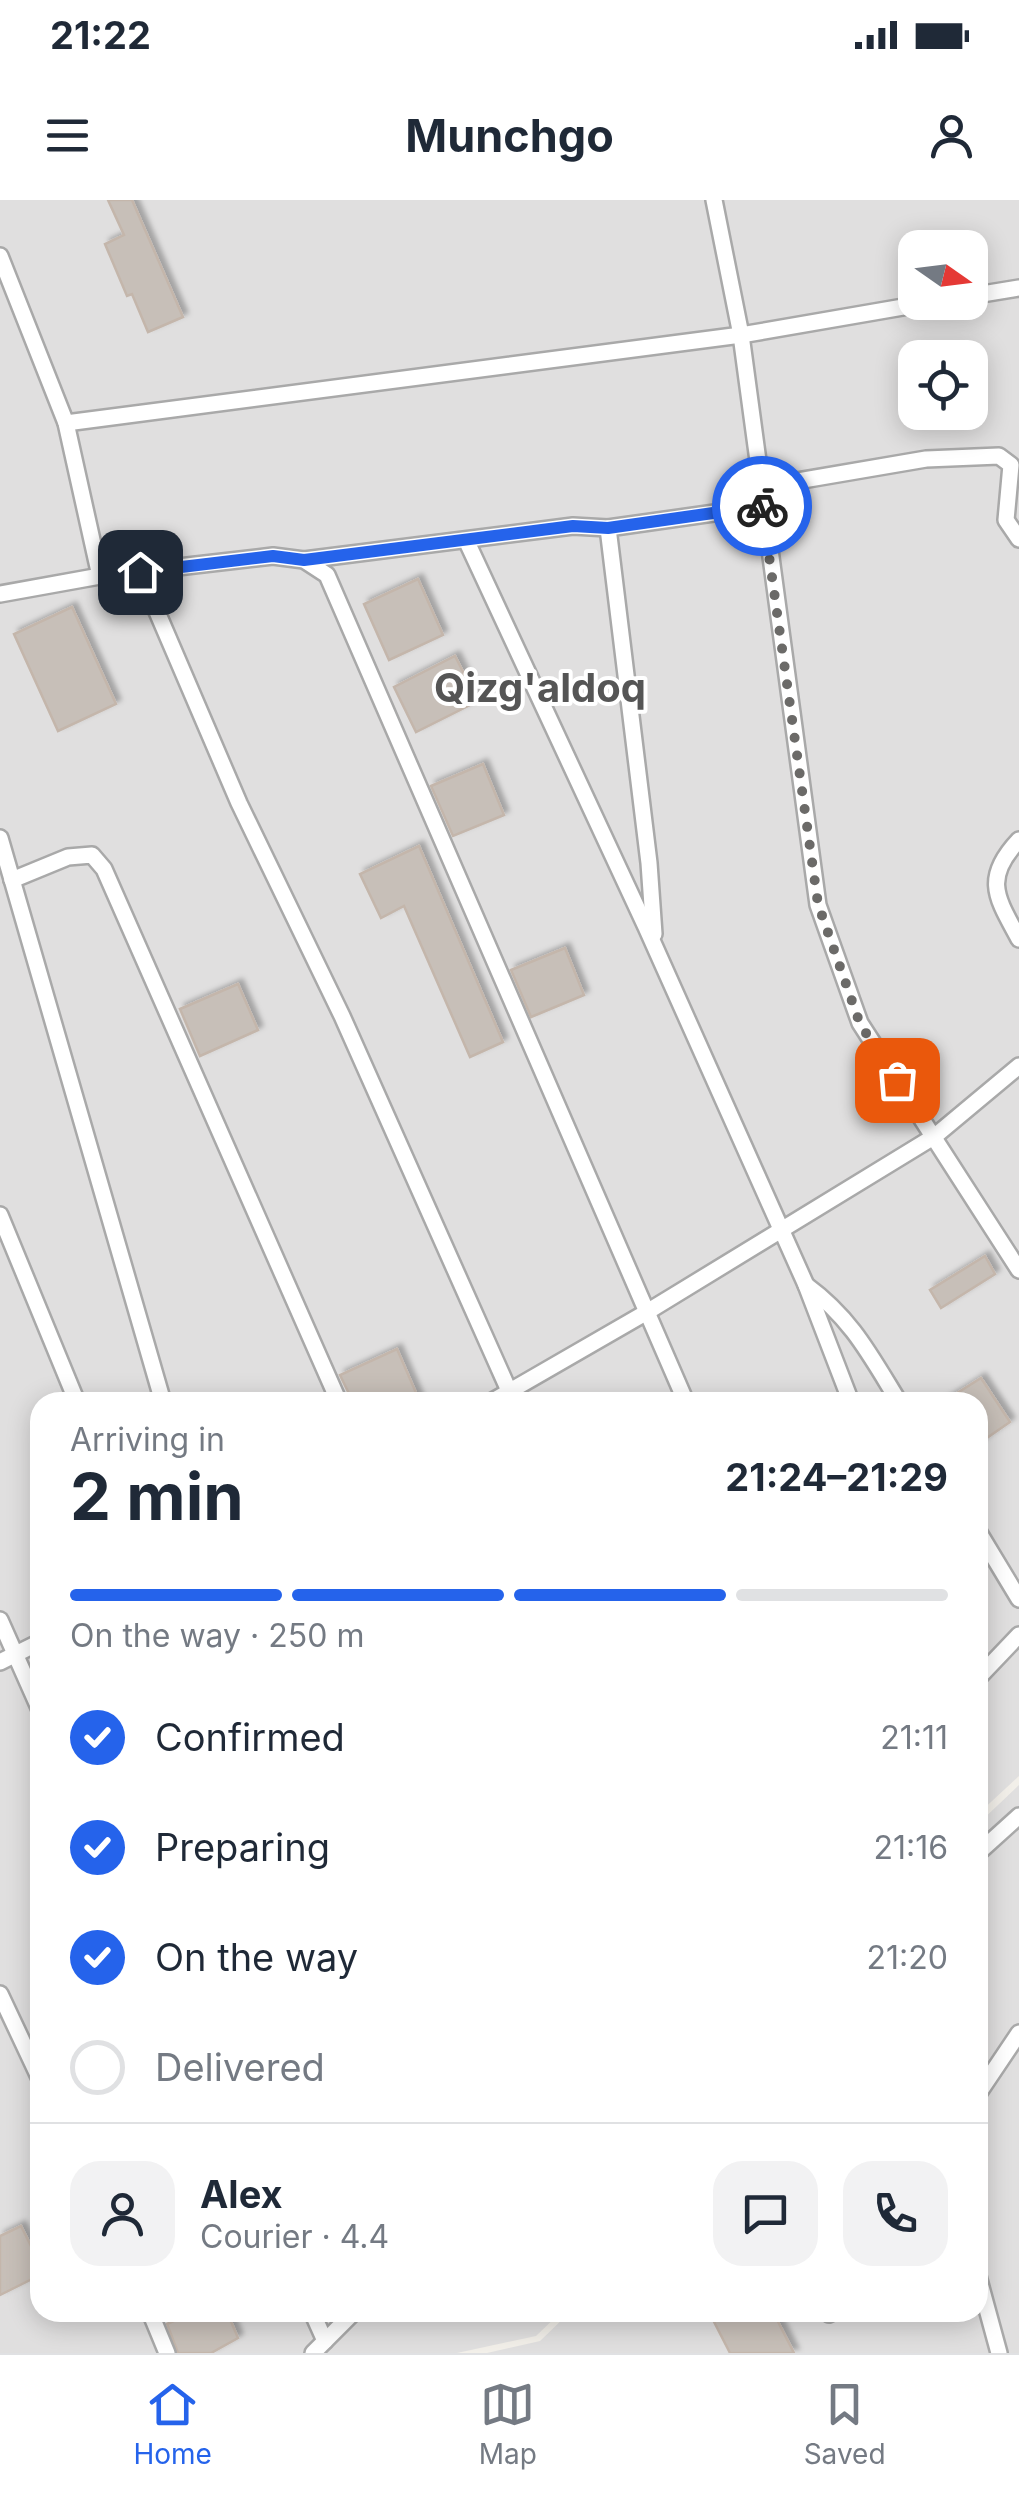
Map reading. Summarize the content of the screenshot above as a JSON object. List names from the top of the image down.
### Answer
{
  "districts": ["Qizg'aldoq"],
  "north": "right",
  "page": {
    "status": "21:22",
    "header": "Munchgo",
    "heading": ["2 min", "Arriving in", "21:24–21:29"],
    "panel": ["Alex", "Courier · 4.4"],
    "bar": "On the way · 250 m",
    "list": [
      ["Confirmed", "21:11"],
      ["Preparing", "21:16"],
      ["On the way", "21:20"],
      "Delivered"
    ],
    "tabs": ["Home", "Map", "Saved"]
  }
}
